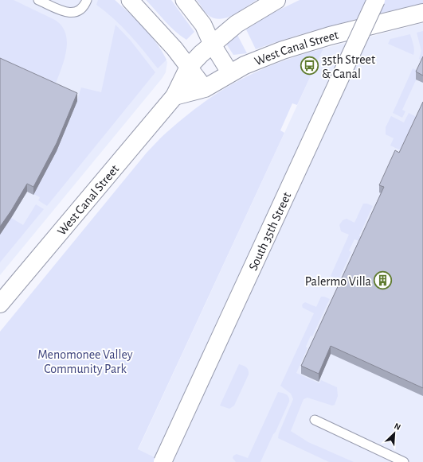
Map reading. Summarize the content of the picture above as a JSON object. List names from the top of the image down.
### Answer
{
  "streets": {
    "street": ["West Canal Street", "South 35th Street"]
  },
  "parks": ["Menomonee Valley Community Park"],
  "places": {
    "bus stop": ["35th Street & Canal"],
    "building": ["Palermo Villa"]
  },
  "north": "top right"
}
